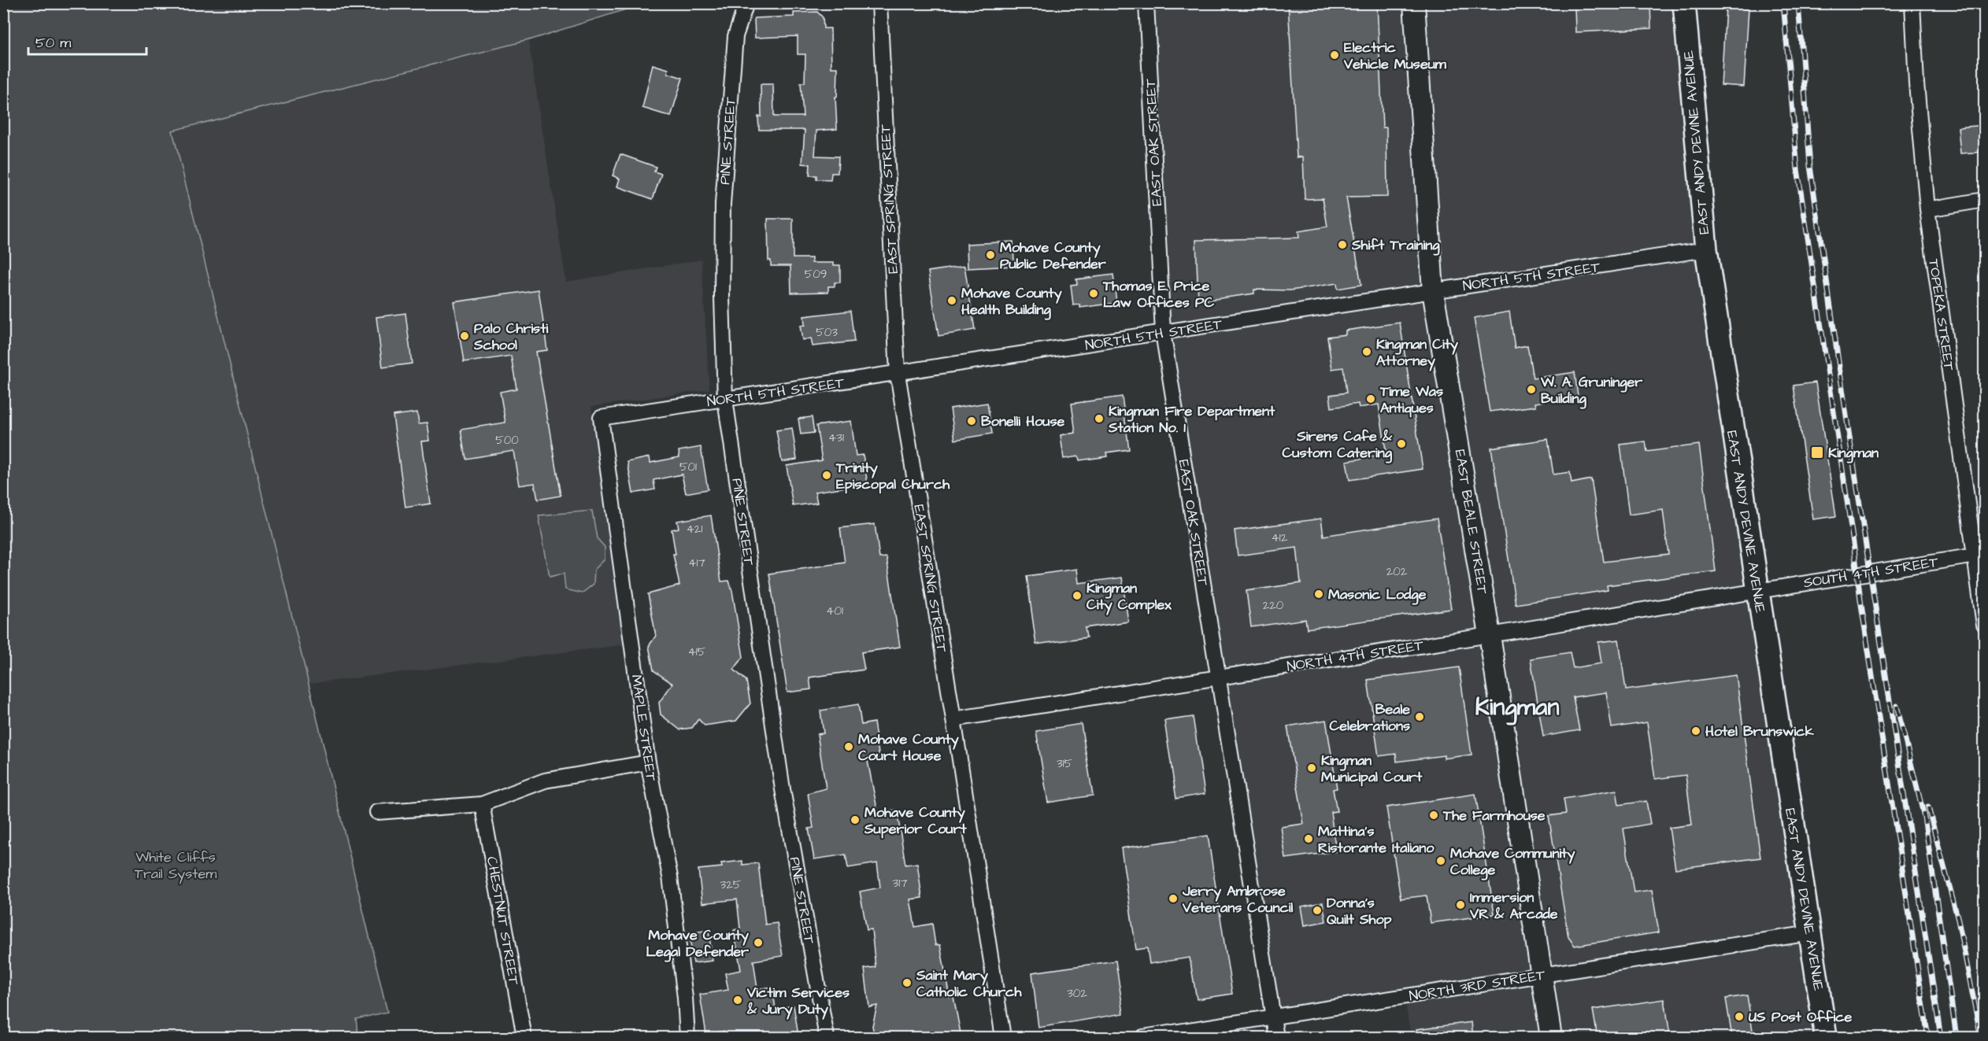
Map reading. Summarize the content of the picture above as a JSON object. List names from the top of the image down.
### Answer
{
  "streets": {
    "main road": ["EAST ANDY DEVINE AVENUE", "EAST BEALE STREET"],
    "street": [
      "PINE STREET",
      "EAST OAK STREET",
      "EAST SPRING STREET",
      "NORTH 5TH STREET",
      "TOPEKA STREET",
      "SOUTH 4TH STREET",
      "NORTH 4TH STREET",
      "MAPLE STREET",
      "CHESTNUT STREET",
      "NORTH 3RD STREET"
    ]
  },
  "crossings": [
    ["PINE STREET", "NORTH 5TH STREET"],
    ["EAST OAK STREET", "NORTH 5TH STREET"],
    ["EAST OAK STREET", "NORTH 4TH STREET"],
    ["EAST OAK STREET", "NORTH 3RD STREET"],
    ["EAST ANDY DEVINE AVENUE", "NORTH 5TH STREET"],
    ["EAST ANDY DEVINE AVENUE", "SOUTH 4TH STREET"],
    ["EAST ANDY DEVINE AVENUE", "NORTH 4TH STREET"],
    ["EAST ANDY DEVINE AVENUE", "NORTH 3RD STREET"],
    ["EAST SPRING STREET", "NORTH 5TH STREET"],
    ["EAST SPRING STREET", "NORTH 4TH STREET"],
    ["NORTH 5TH STREET", "EAST BEALE STREET"],
    ["NORTH 5TH STREET", "MAPLE STREET"],
    ["TOPEKA STREET", "SOUTH 4TH STREET"],
    ["EAST BEALE STREET", "NORTH 4TH STREET"],
    ["EAST BEALE STREET", "NORTH 3RD STREET"],
    ["SOUTH 4TH STREET", "NORTH 4TH STREET"]
  ],
  "districts": ["Kingman"],
  "parks": ["White Cliffs Trail System"],
  "places": {
    "other": [
      "Electric Vehicle Museum",
      "Shift Training",
      "Mohave County Public Defender",
      "Thomas E. Price Law Offices PC",
      "Mohave County Health Building",
      "Palo Christi School",
      "Kingman City Attorney",
      "W. A. Gruninger Building",
      "Time Was Antiques",
      "Kingman Fire Department Station No. 1",
      "Bonelli House",
      "Sirens Cafe & Custom Catering",
      "Trinity Episcopal Church",
      "Masonic Lodge",
      "Kingman City Complex",
      "Beale Celebrations",
      "Hotel Brunswick",
      "Mohave County Court House",
      "Kingman Municipal Court",
      "The Farmhouse",
      "Mohave County Superior Court",
      "Mattina's Ristorante Italiano",
      "Mohave Community College",
      "Jerry Ambrose Veterans Council",
      "Immersion VR & Arcade",
      "Donna's Quilt Shop",
      "Mohave County Legal Defender",
      "Saint Mary Catholic Church",
      "Victim Services & Jury Duty",
      "US Post Office"
    ],
    "transit": ["Kingman"]
  },
  "house_numbers": [
    "509",
    "503",
    "431",
    "500",
    "501",
    "421",
    "412",
    "417",
    "202",
    "220",
    "401",
    "415",
    "315",
    "317",
    "325",
    "302"
  ],
  "scale_bar": "50 m"
}
